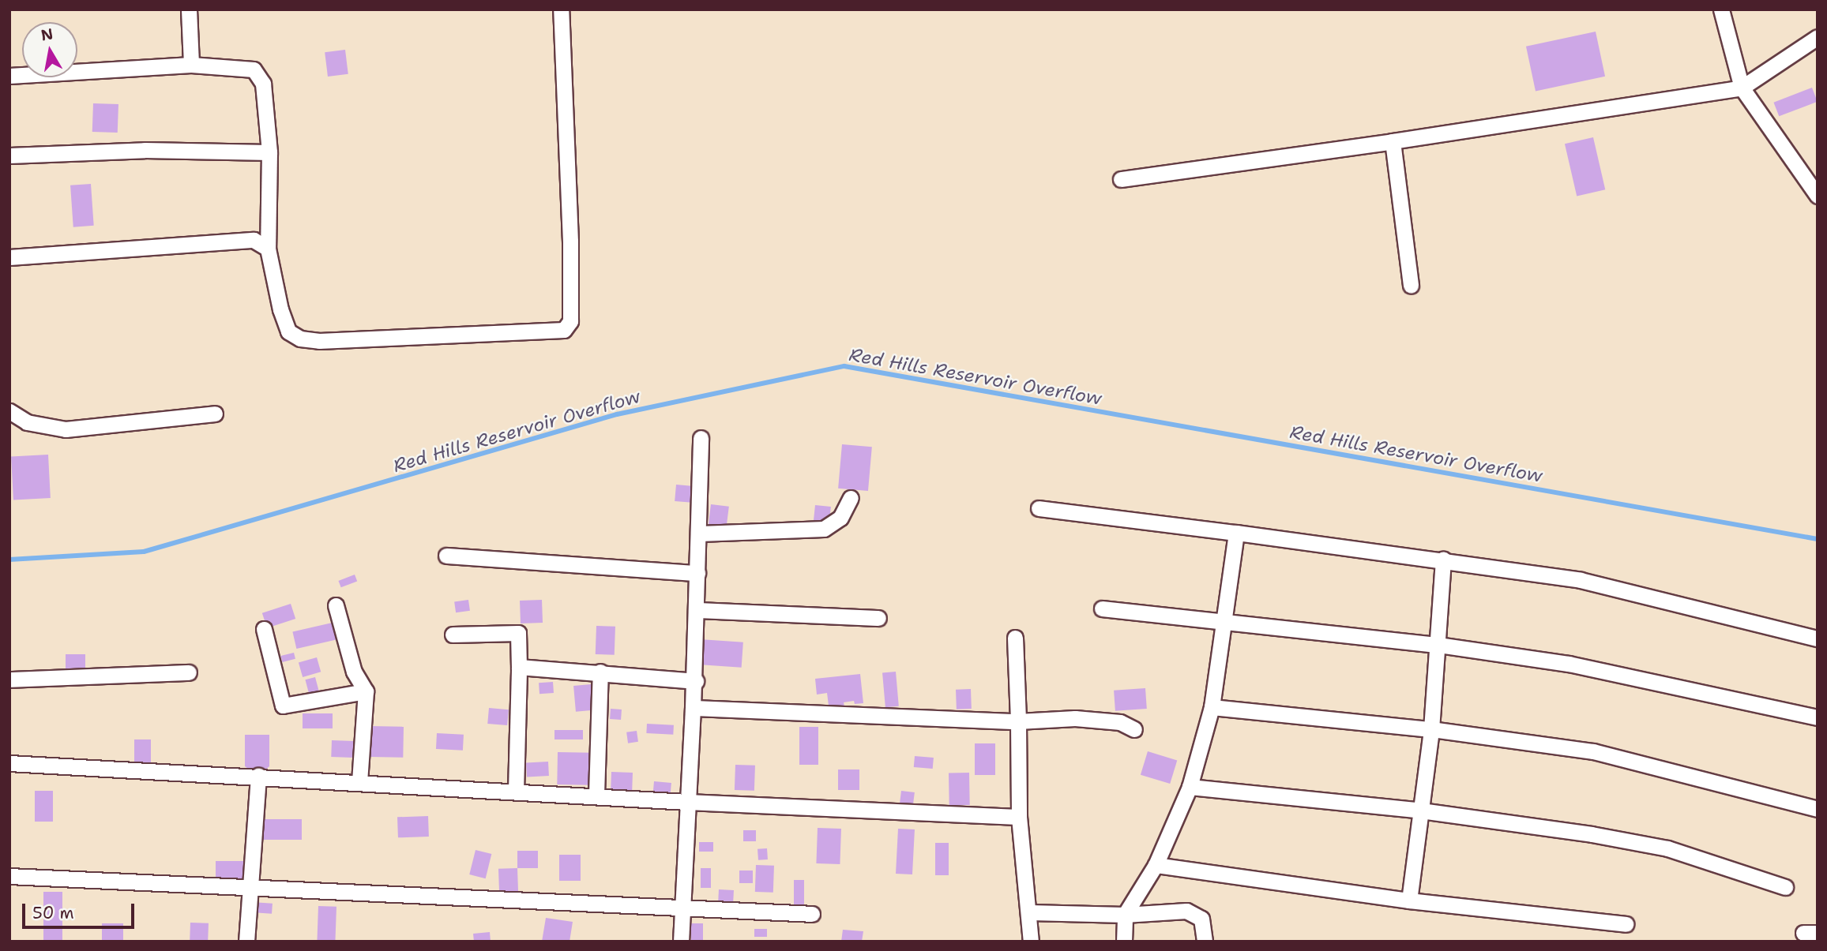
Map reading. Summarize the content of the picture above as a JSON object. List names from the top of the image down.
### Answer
{
  "water": ["Red Hills Reservoir Overflow"],
  "scale_bar": "50 m",
  "north": "top"
}
